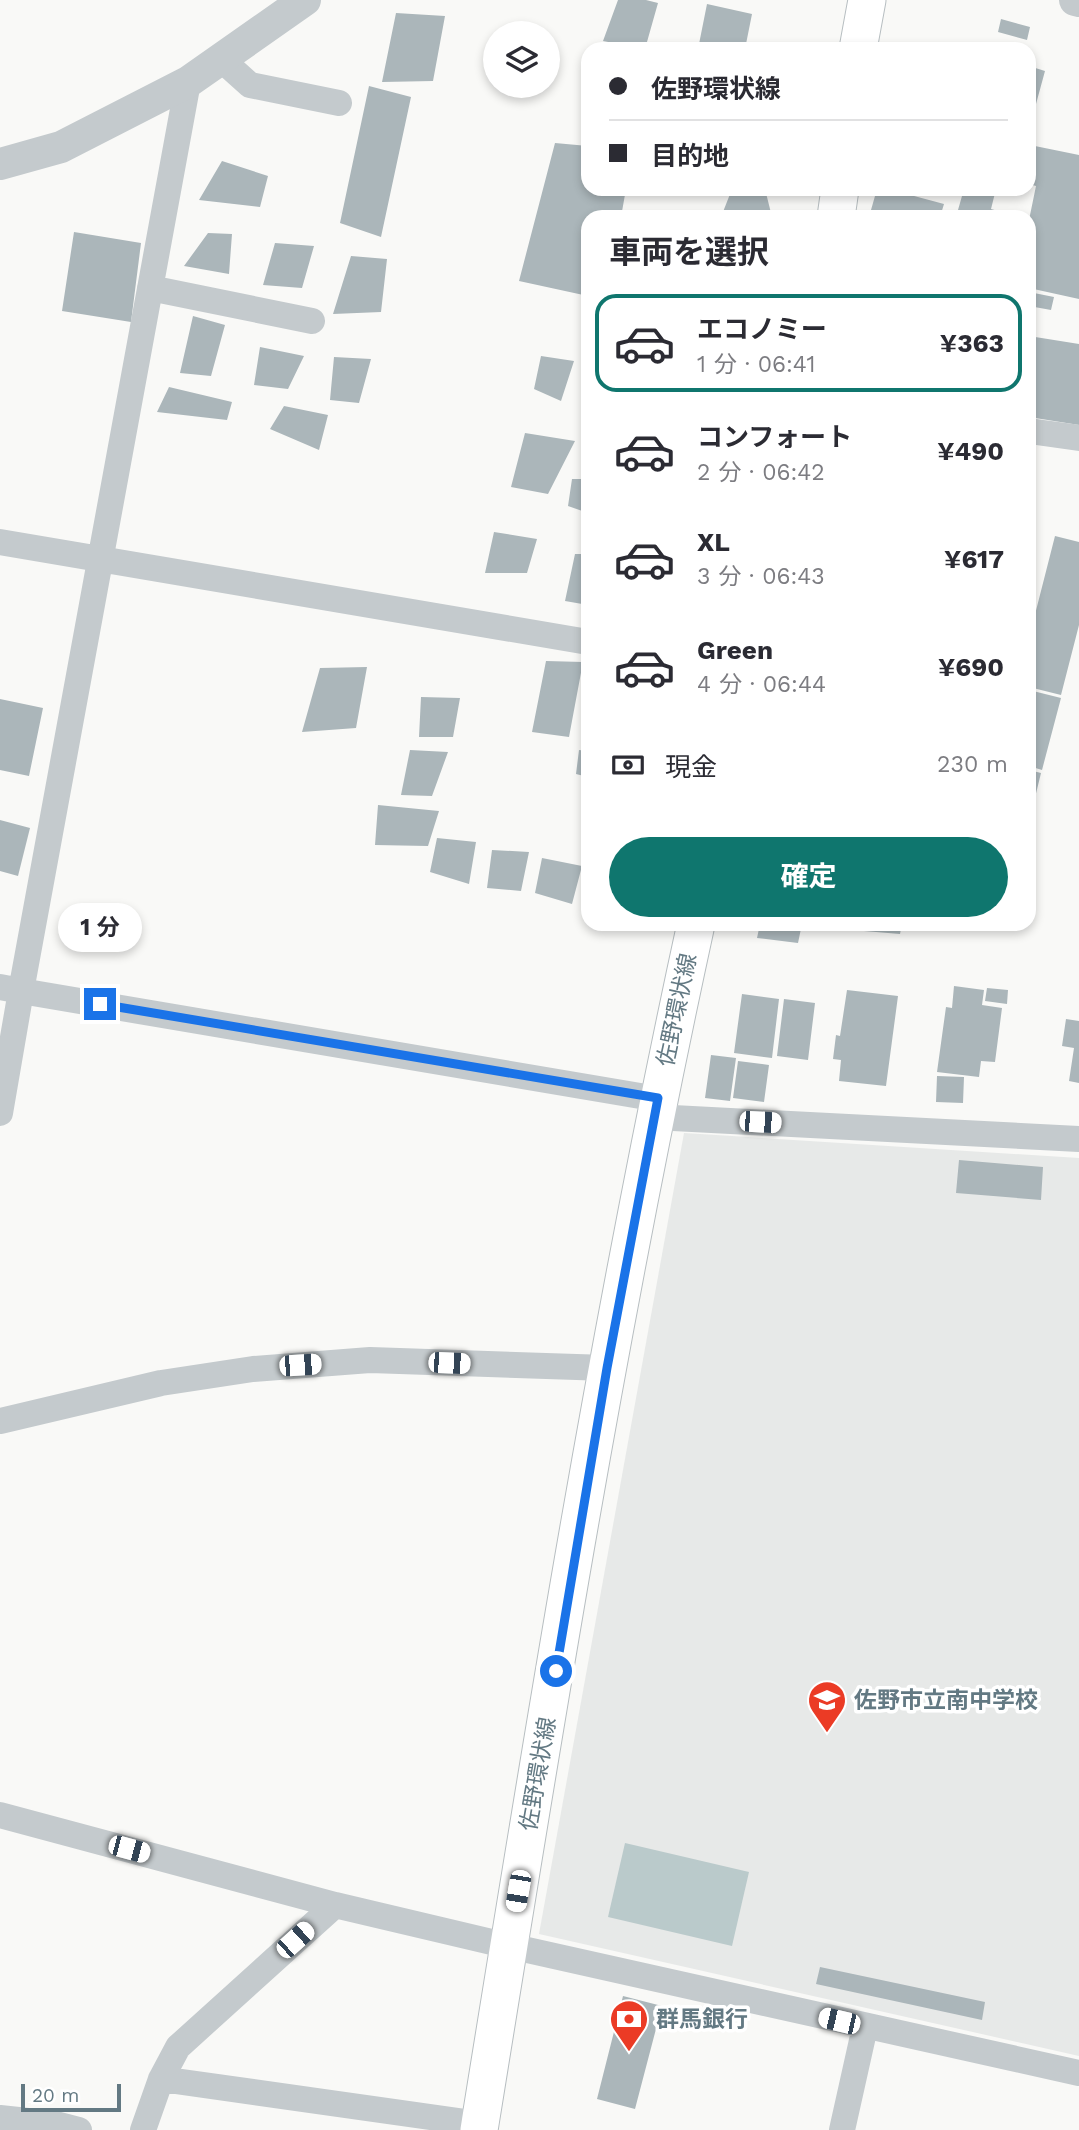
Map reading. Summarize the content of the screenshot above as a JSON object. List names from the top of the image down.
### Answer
{
  "streets": {
    "main road": ["佐野環状線"]
  },
  "places": {
    "school or university": ["佐野市立南中学校"],
    "bank": ["群馬銀行"]
  },
  "scale_bar": "20 m",
  "page": {
    "banner": ["佐野環状線", "目的地"],
    "heading": "車両を選択",
    "list": [
      {
        "name": "エコノミー",
        "note": "1 分 · 06:41",
        "value": "¥363"
      },
      {
        "name": "コンフォート",
        "note": "2 分 · 06:42",
        "value": "¥490"
      },
      {
        "name": "XL",
        "note": "3 分 · 06:43",
        "value": "¥617"
      },
      {
        "name": "Green",
        "note": "4 分 · 06:44",
        "value": "¥690"
      }
    ],
    "pay": ["現金", "230 m"],
    "buttons": "確定",
    "bubble": "1 分",
    "scale": "20 m"
  }
}
